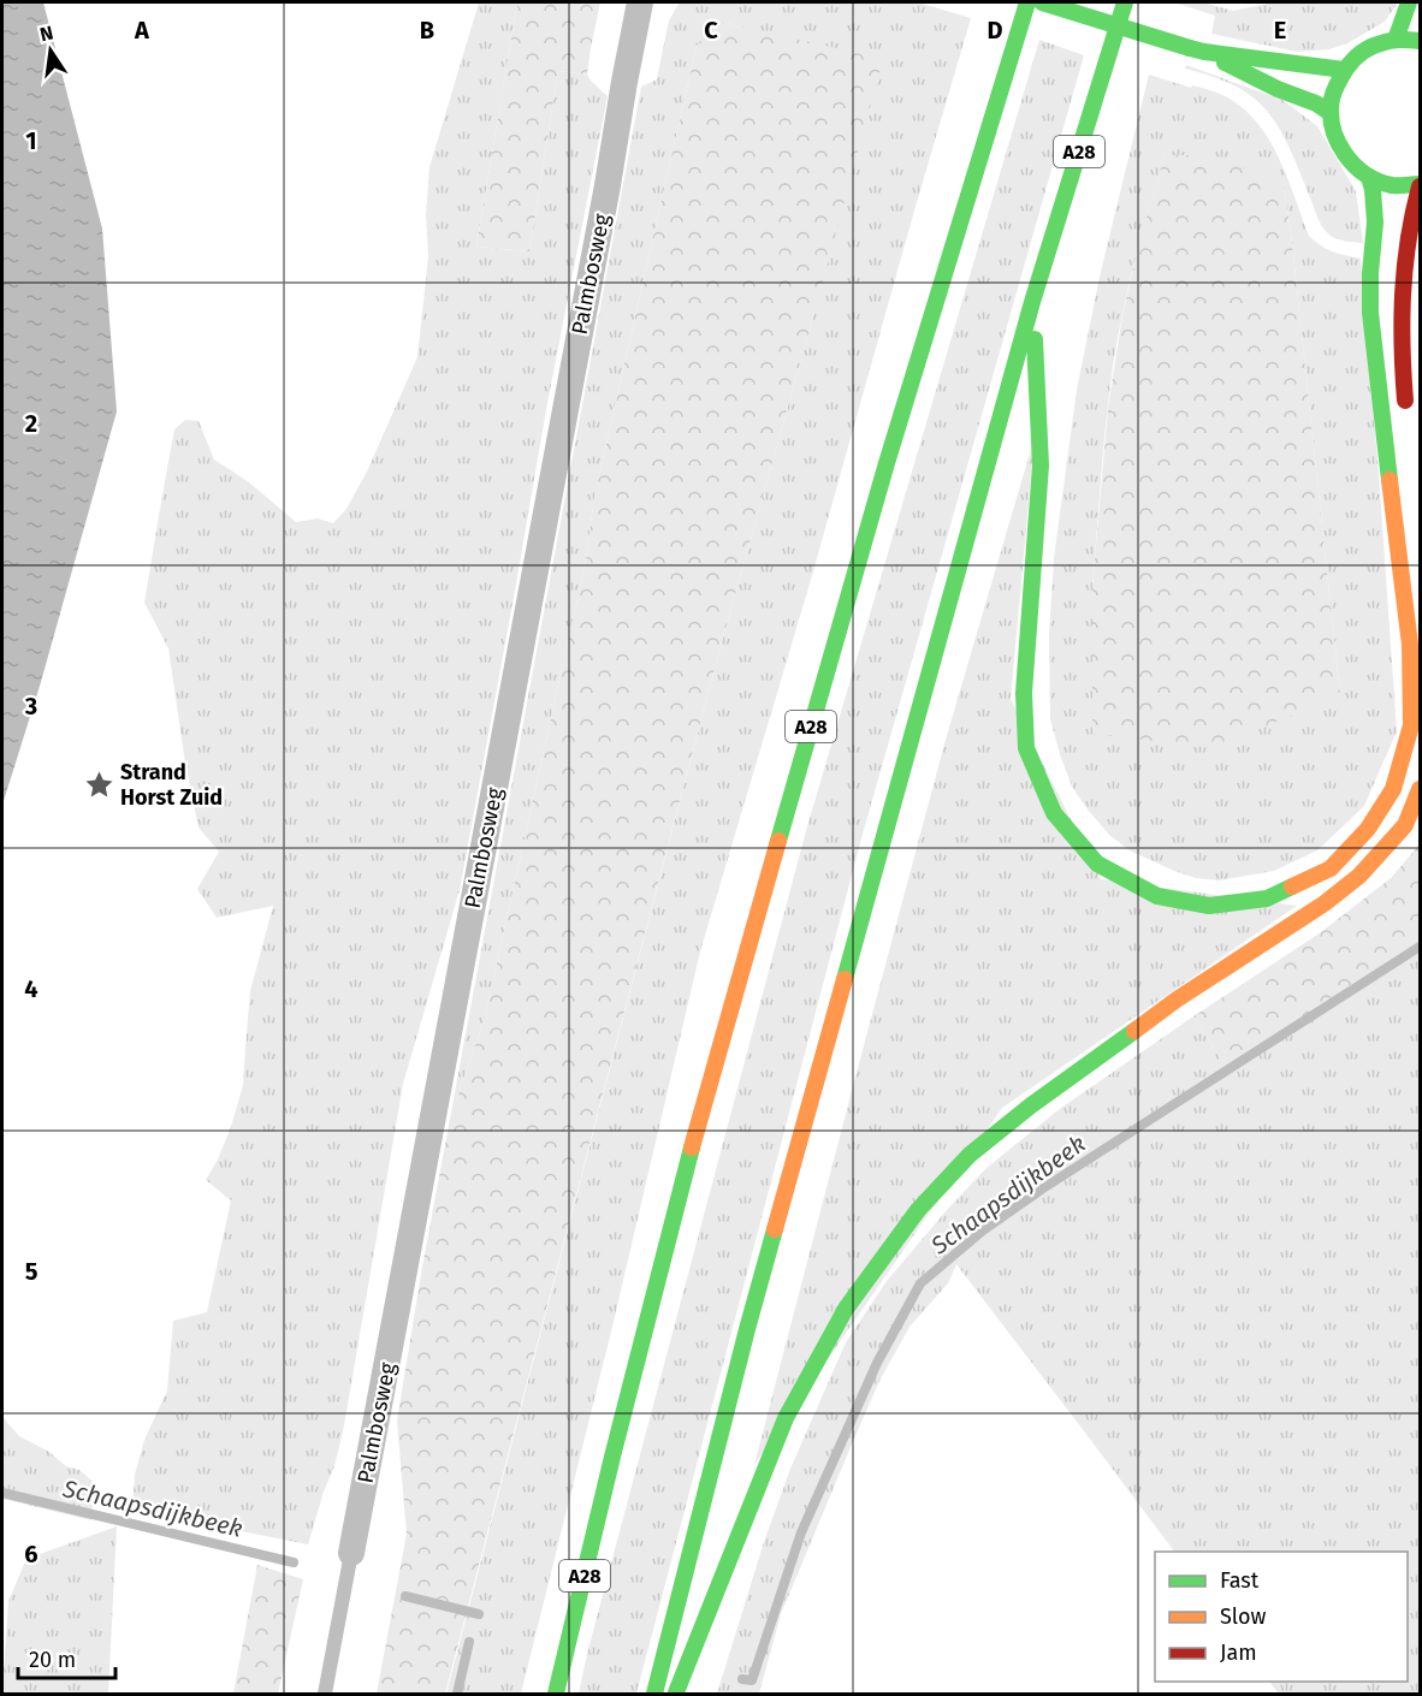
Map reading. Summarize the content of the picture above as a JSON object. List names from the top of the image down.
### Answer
{
  "streets": {
    "main road": ["A28"],
    "street": ["Palmbosweg"]
  },
  "water": ["Schaapsdijkbeek"],
  "places": {
    "place": ["Strand Horst Zuid"]
  },
  "legend": ["Fast", "Slow", "Jam"],
  "scale_bar": "20 m",
  "north": "top",
  "grid": {
    "columns": [
      "A",
      "B",
      "C",
      "D",
      "E"
    ],
    "rows": [
      "1",
      "2",
      "3",
      "4",
      "5",
      "6"
    ]
  }
}
